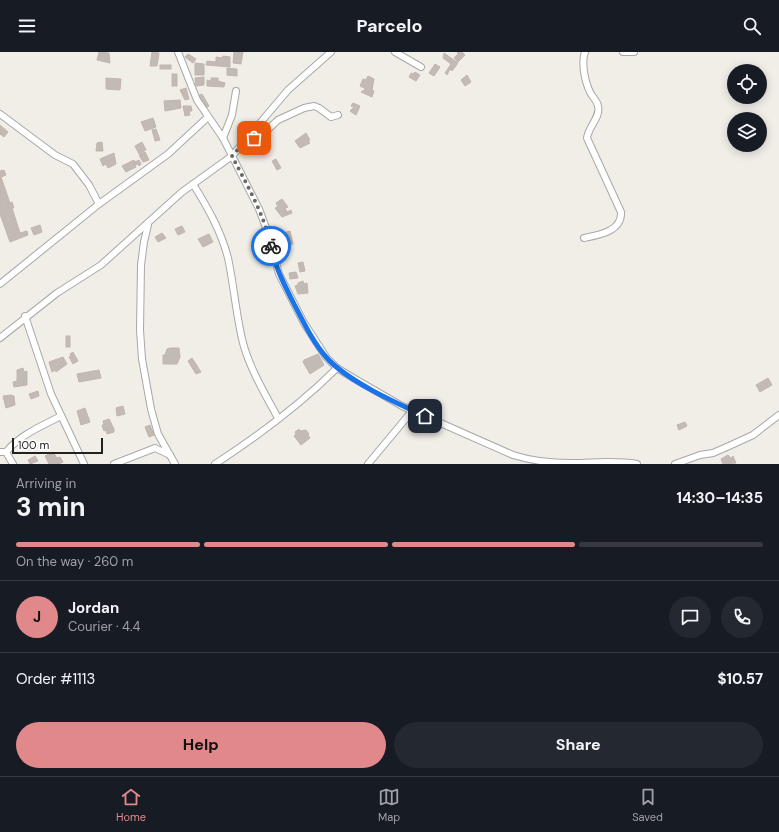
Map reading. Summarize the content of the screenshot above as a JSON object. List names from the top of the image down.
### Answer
{
  "scale_bar": "100 m",
  "page": {
    "header": "Parcelo",
    "scale": "100 m",
    "heading": ["3 min", "Arriving in", "14:30–14:35"],
    "panel": [
      "Jordan",
      "Courier · 4.4",
      "Order #1113",
      "$10.57"
    ],
    "bar": "On the way · 260 m",
    "round": "J",
    "buttons": ["Help", "Share"],
    "tabs": ["Home", "Map", "Saved"]
  }
}
